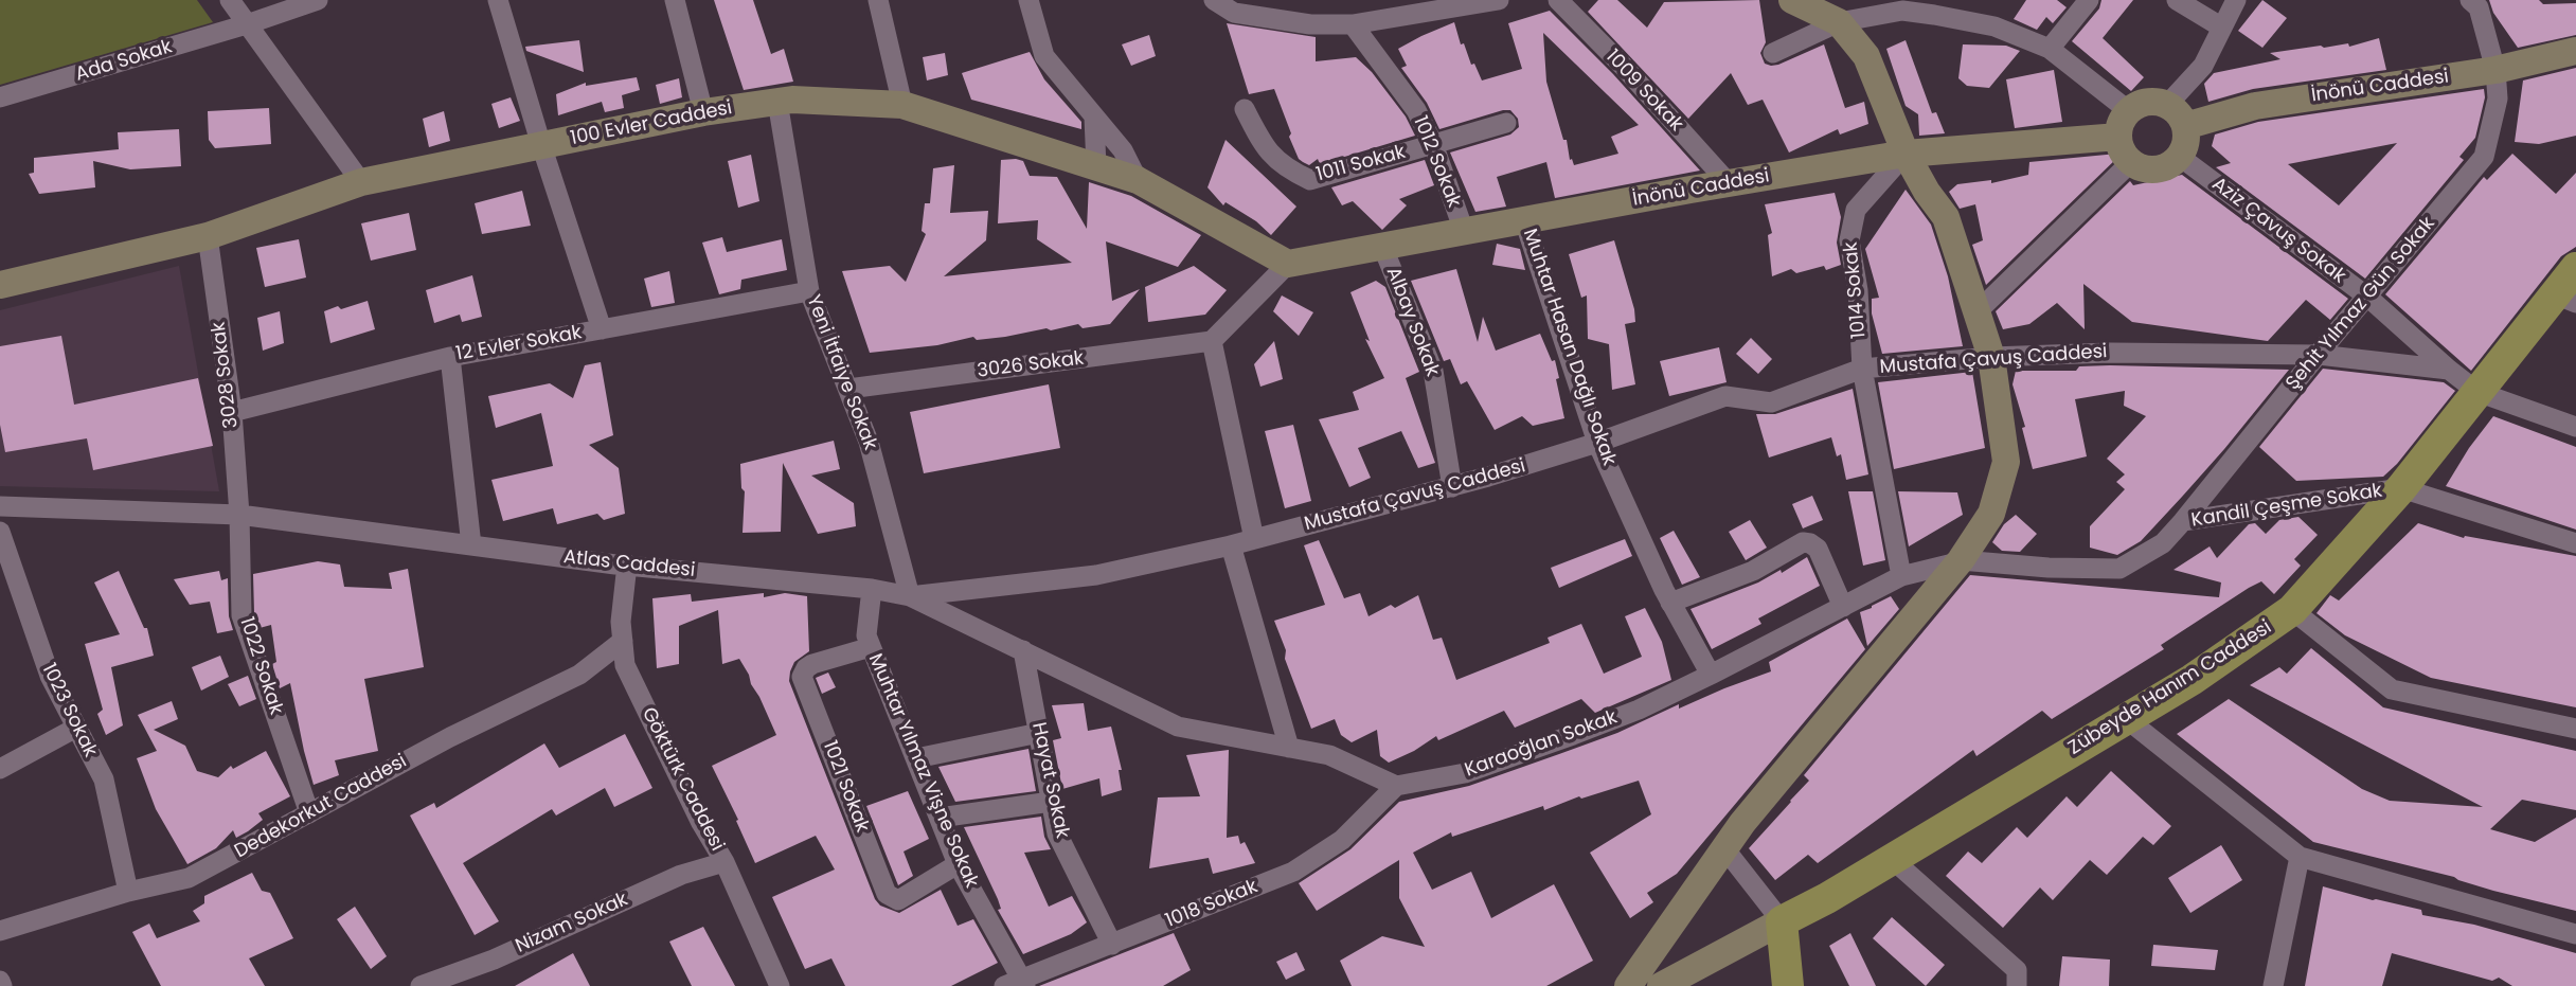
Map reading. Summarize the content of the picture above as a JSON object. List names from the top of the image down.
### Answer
{
  "streets": {
    "main road": ["Zübeyde Hanım Caddesi"],
    "street": [
      "Ada Sokak",
      "İnönü Caddesi",
      "1009 Sokak",
      "100 Evler Caddesi",
      "1012 Sokak",
      "1011 Sokak",
      "Aziz Çavuş Sokak",
      "1014 Sokak",
      "Şehit Yılmaz Gün Sokak",
      "Albay Sokak",
      "12 Evler Sokak",
      "Muhtar Hasan Dağlı Sokak",
      "Mustafa Çavuş Caddesi",
      "3026 Sokak",
      "Yeni İtfaiye Sokak",
      "3028 Sokak",
      "Kandil Çeşme Sokak",
      "Atlas Caddesi",
      "1022 Sokak",
      "1023 Sokak",
      "Karaoğlan Sokak",
      "Muhtar Yılmaz Vişne Sokak",
      "Göktürk Caddesi",
      "Hayat Sokak",
      "1021 Sokak",
      "Dedekorkut Caddesi",
      "1018 Sokak",
      "Nizam Sokak"
    ]
  },
  "crossings": [
    ["İnönü Caddesi", "1009 Sokak"],
    ["İnönü Caddesi", "100 Evler Caddesi"],
    ["İnönü Caddesi", "1012 Sokak"],
    ["İnönü Caddesi", "Aziz Çavuş Sokak"],
    ["İnönü Caddesi", "1014 Sokak"],
    ["İnönü Caddesi", "Şehit Yılmaz Gün Sokak"],
    ["İnönü Caddesi", "Albay Sokak"],
    ["İnönü Caddesi", "Muhtar Hasan Dağlı Sokak"],
    ["100 Evler Caddesi", "Yeni İtfaiye Sokak"],
    ["100 Evler Caddesi", "3028 Sokak"],
    ["1012 Sokak", "1011 Sokak"],
    ["Aziz Çavuş Sokak", "Şehit Yılmaz Gün Sokak"],
    ["Aziz Çavuş Sokak", "Mustafa Çavuş Caddesi"],
    ["Aziz Çavuş Sokak", "Zübeyde Hanım Caddesi"],
    ["1014 Sokak", "Mustafa Çavuş Caddesi"],
    ["1014 Sokak", "Karaoğlan Sokak"],
    ["Şehit Yılmaz Gün Sokak", "Mustafa Çavuş Caddesi"],
    ["Şehit Yılmaz Gün Sokak", "Kandil Çeşme Sokak"],
    ["Albay Sokak", "Mustafa Çavuş Caddesi"],
    ["12 Evler Sokak", "Yeni İtfaiye Sokak"],
    ["12 Evler Sokak", "3028 Sokak"],
    ["Muhtar Hasan Dağlı Sokak", "Mustafa Çavuş Caddesi"],
    ["Muhtar Hasan Dağlı Sokak", "Karaoğlan Sokak"],
    ["Mustafa Çavuş Caddesi", "Atlas Caddesi"],
    ["3026 Sokak", "Yeni İtfaiye Sokak"],
    ["Yeni İtfaiye Sokak", "Atlas Caddesi"],
    ["3028 Sokak", "Atlas Caddesi"],
    ["3028 Sokak", "1022 Sokak"],
    ["Kandil Çeşme Sokak", "Zübeyde Hanım Caddesi"],
    ["Kandil Çeşme Sokak", "Karaoğlan Sokak"],
    ["Atlas Caddesi", "1022 Sokak"],
    ["Atlas Caddesi", "Muhtar Yılmaz Vişne Sokak"],
    ["Atlas Caddesi", "Göktürk Caddesi"],
    ["1022 Sokak", "Dedekorkut Caddesi"],
    ["1023 Sokak", "Dedekorkut Caddesi"],
    ["Karaoğlan Sokak", "1018 Sokak"],
    ["Muhtar Yılmaz Vişne Sokak", "1021 Sokak"],
    ["Muhtar Yılmaz Vişne Sokak", "1018 Sokak"],
    ["Göktürk Caddesi", "Dedekorkut Caddesi"],
    ["Göktürk Caddesi", "Nizam Sokak"],
    ["Hayat Sokak", "1018 Sokak"]
  ]
}
